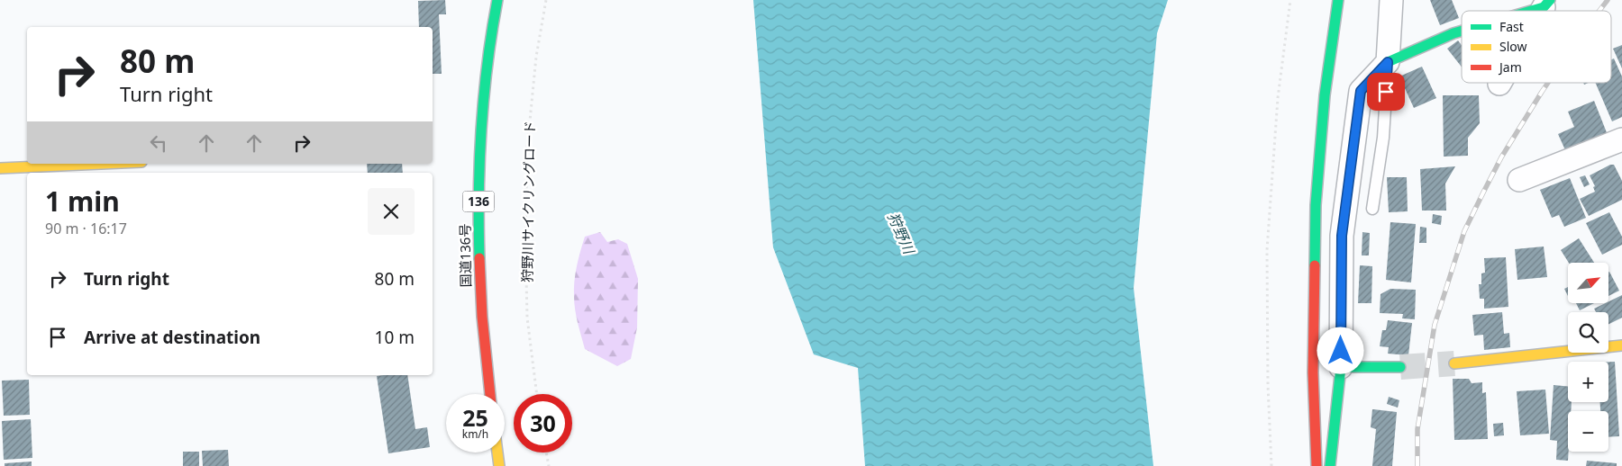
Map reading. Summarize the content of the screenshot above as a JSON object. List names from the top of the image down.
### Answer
{
  "streets": {
    "main road": ["136", "国道136号"],
    "path": ["狩野川サイクリングロード"]
  },
  "water": ["狩野川"],
  "legend": ["Fast", "Slow", "Jam"],
  "north": "top right",
  "page": {
    "turn": ["80 m", "Turn right"],
    "heading": ["1 min", "90 m · 16:17"],
    "list": [
      {
        "name": "Turn right",
        "value": "80 m"
      },
      {
        "name": "Arrive at destination",
        "value": "10 m"
      }
    ],
    "map_buttons": ["+", "−"],
    "speed": "25 km/h",
    "limit": "30"
  }
}
